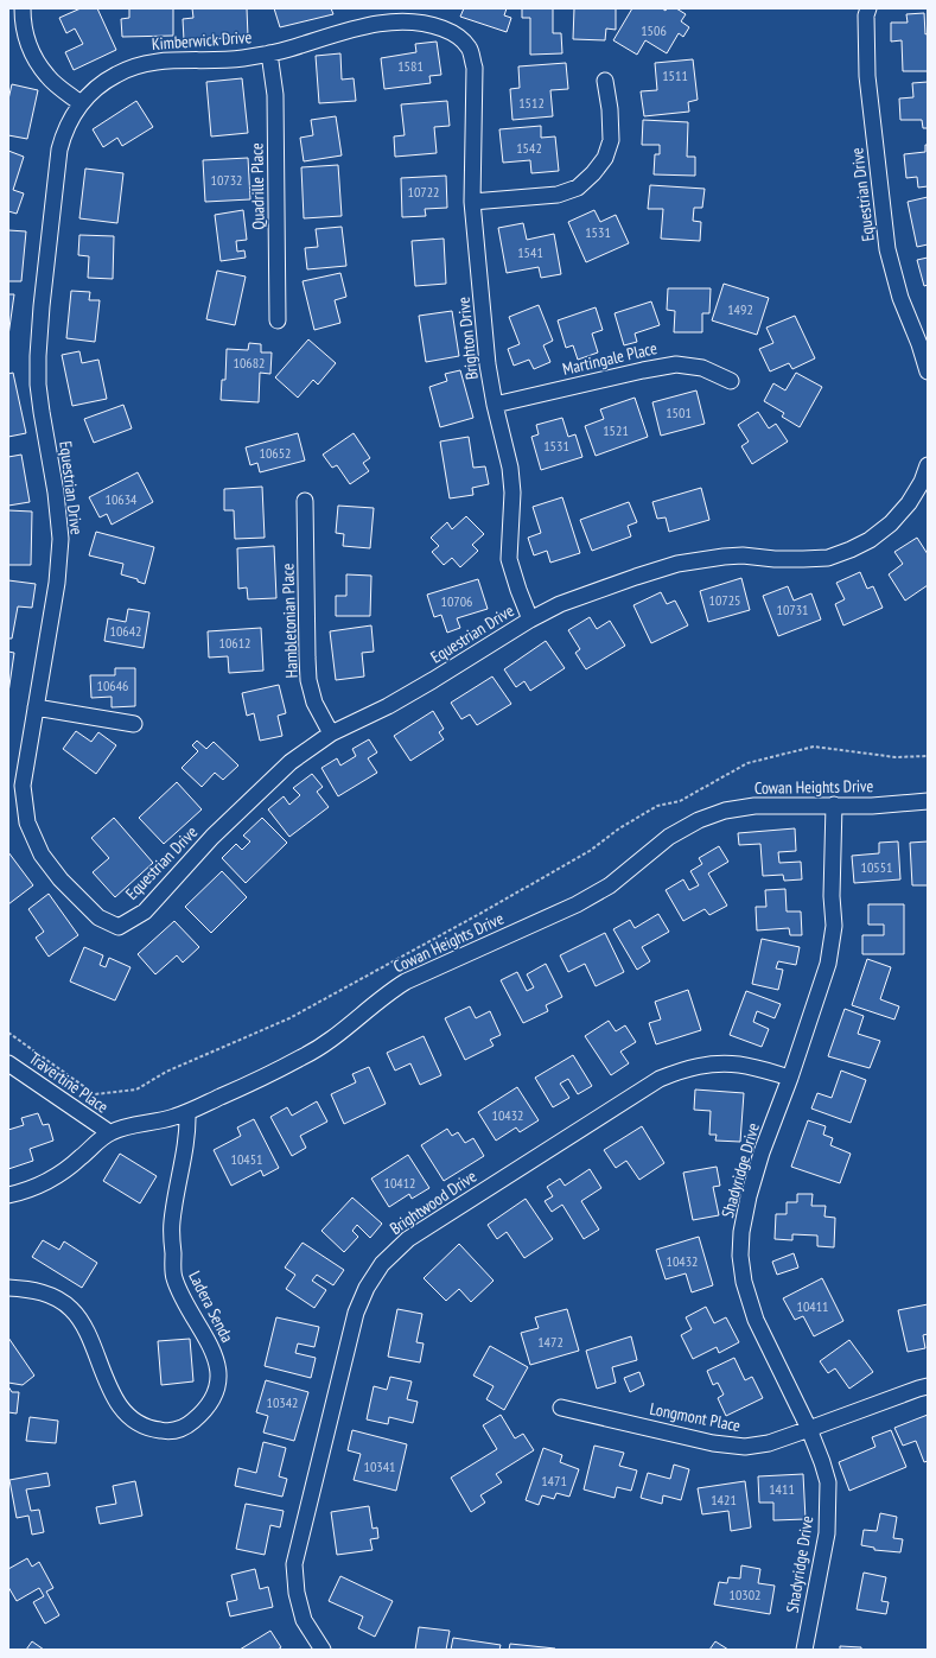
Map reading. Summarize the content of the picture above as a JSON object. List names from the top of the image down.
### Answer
{
  "streets": {
    "street": [
      "Kimberwick Drive",
      "Quadrille Place",
      "Equestrian Drive",
      "Brighton Drive",
      "Martingale Place",
      "Hambletonian Place",
      "Cowan Heights Drive",
      "Travertine Place",
      "Shadyridge Drive",
      "Brightwood Drive",
      "Ladera Senda",
      "Longmont Place"
    ]
  },
  "crossings": [
    ["Kimberwick Drive", "Quadrille Place"],
    ["Kimberwick Drive", "Equestrian Drive"],
    ["Kimberwick Drive", "Brighton Drive"],
    ["Equestrian Drive", "Brighton Drive"],
    ["Equestrian Drive", "Hambletonian Place"],
    ["Brighton Drive", "Martingale Place"],
    ["Cowan Heights Drive", "Travertine Place"],
    ["Cowan Heights Drive", "Shadyridge Drive"],
    ["Cowan Heights Drive", "Ladera Senda"],
    ["Shadyridge Drive", "Brightwood Drive"],
    ["Shadyridge Drive", "Longmont Place"]
  ],
  "house_numbers": [
    "1506",
    "1581",
    "1511",
    "1512",
    "1542",
    "10732",
    "10722",
    "1531",
    "1541",
    "1492",
    "10682",
    "1501",
    "1521",
    "1531",
    "10652",
    "10634",
    "10725",
    "10706",
    "10731",
    "10642",
    "10612",
    "10646",
    "10551",
    "10432",
    "10451",
    "10412",
    "10432",
    "10411",
    "1472",
    "10342",
    "10341",
    "1471",
    "1411",
    "1421",
    "10302"
  ]
}
